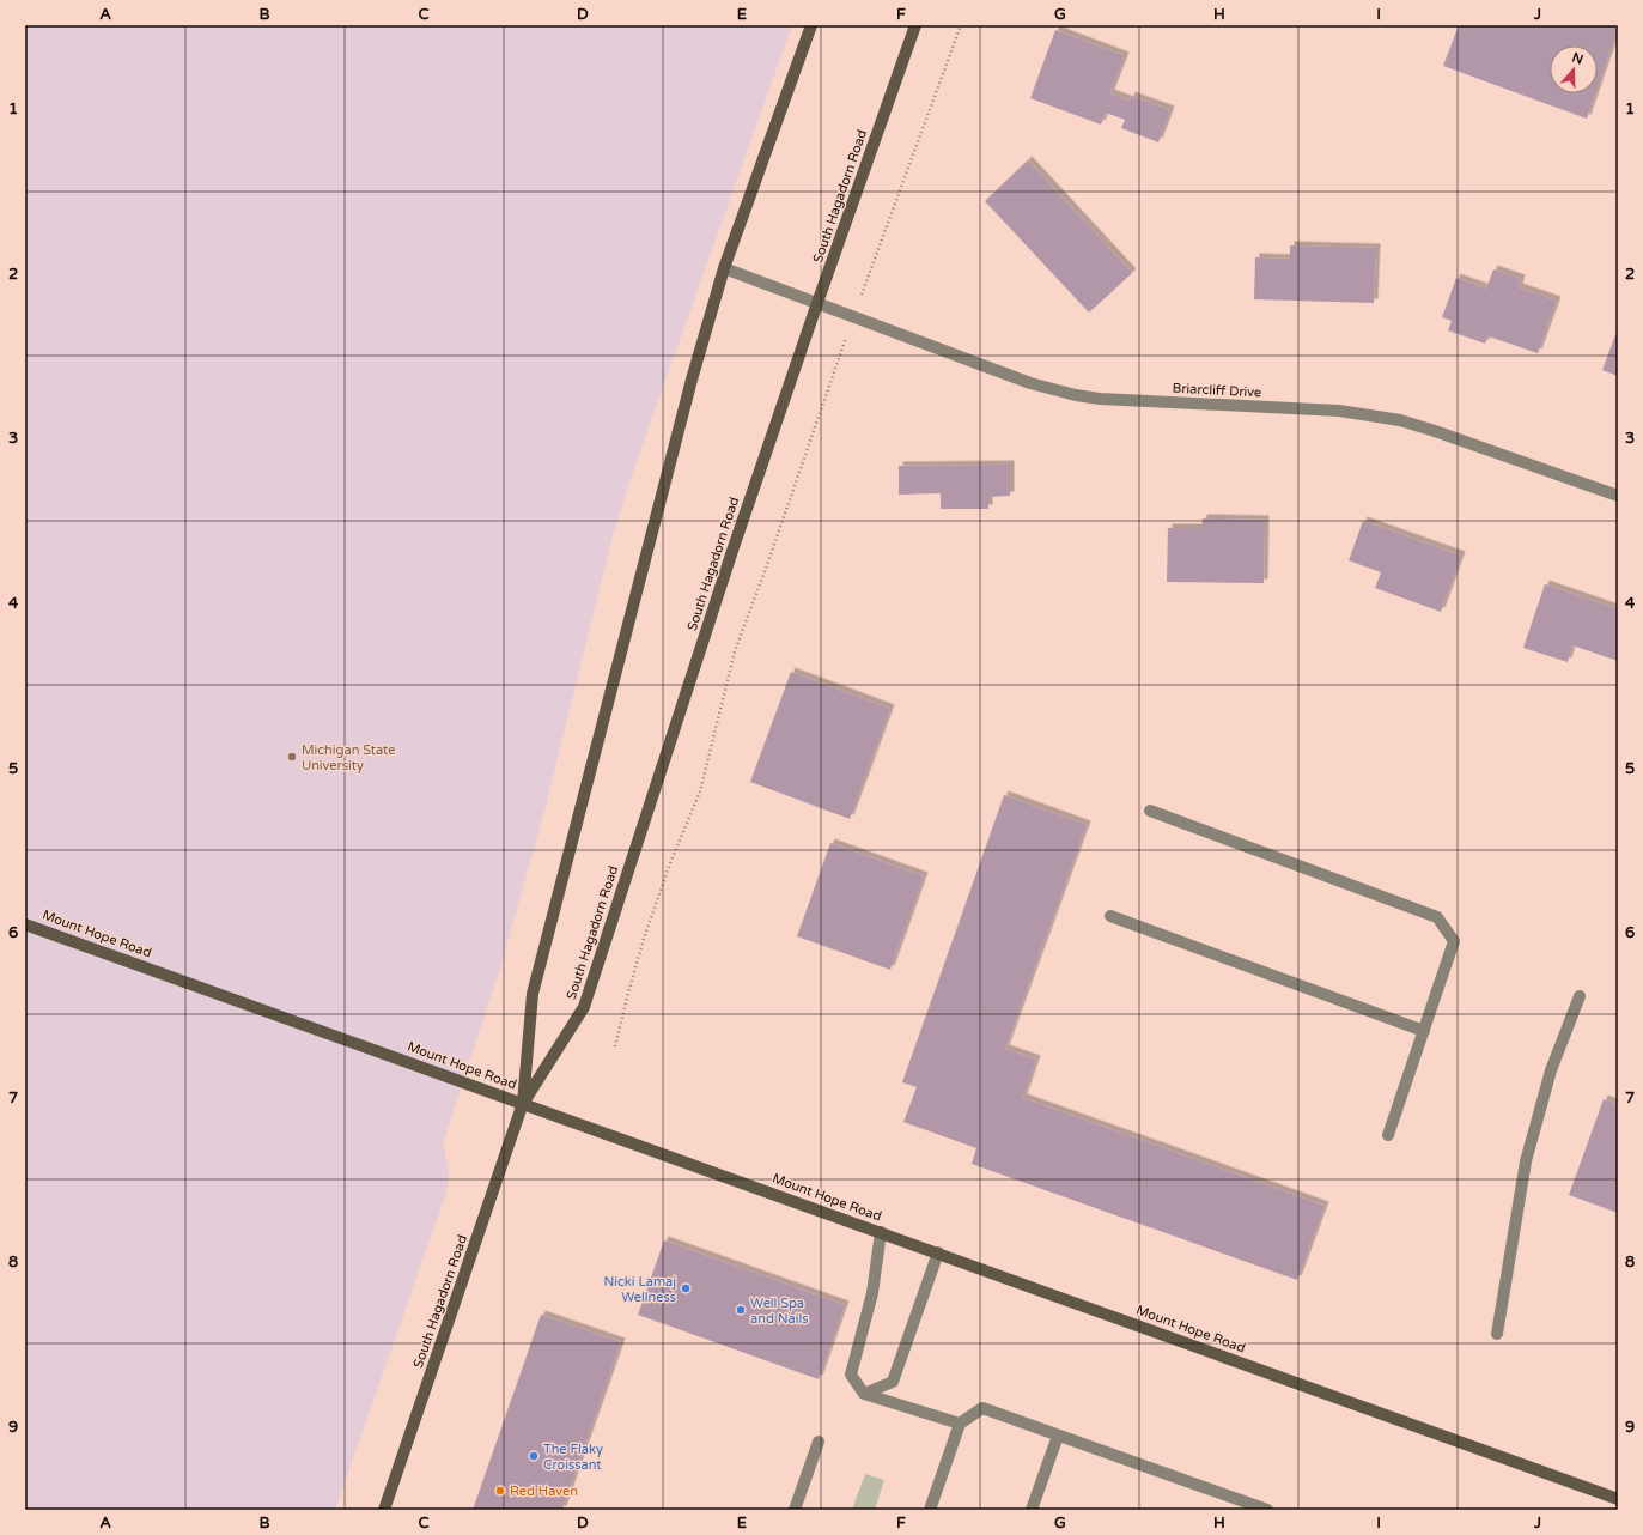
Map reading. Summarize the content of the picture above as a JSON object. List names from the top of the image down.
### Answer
{
  "streets": {
    "street": ["South Hagadorn Road", "Briarcliff Drive", "Mount Hope Road"]
  },
  "crossings": [
    ["South Hagadorn Road", "Briarcliff Drive"],
    ["South Hagadorn Road", "Mount Hope Road"]
  ],
  "places": [
    "Michigan State University",
    "Nicki Lamaj Wellness",
    "Well Spa and Nails",
    "The Flaky Croissant",
    "Red Haven"
  ],
  "north": "top",
  "grid": {
    "columns": [
      "A",
      "B",
      "C",
      "D",
      "E",
      "F",
      "G",
      "H",
      "I",
      "J"
    ],
    "rows": [
      "1",
      "2",
      "3",
      "4",
      "5",
      "6",
      "7",
      "8",
      "9"
    ]
  }
}
